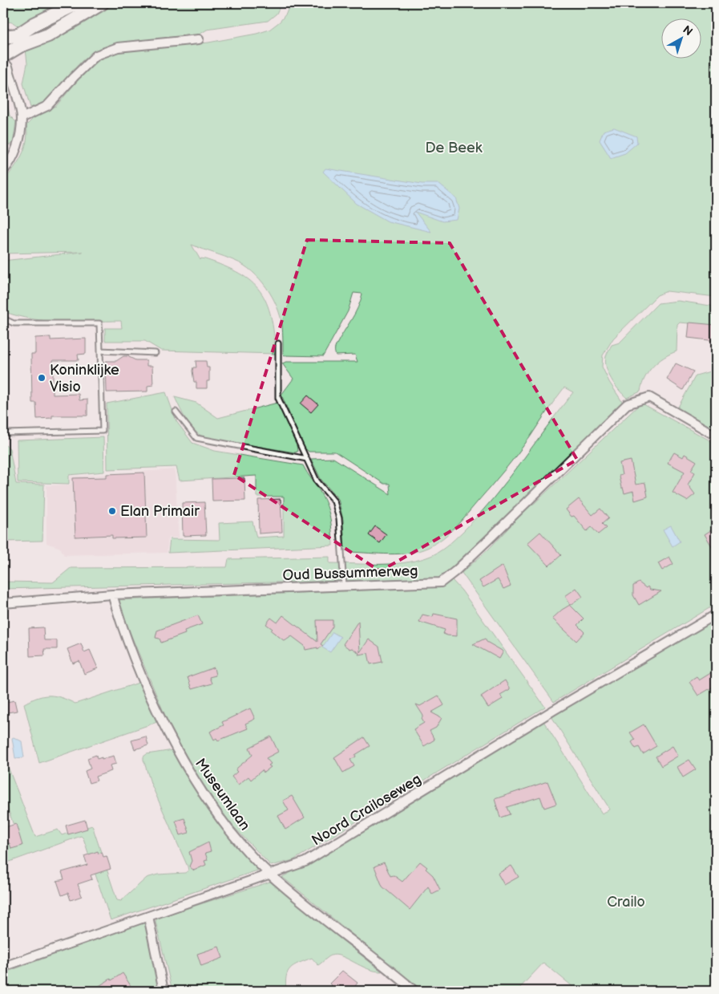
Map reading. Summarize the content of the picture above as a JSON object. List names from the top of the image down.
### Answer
{
  "streets": {
    "street": ["Oud Bussummerweg", "Museumlaan", "Noord Crailoseweg"]
  },
  "crossings": [
    ["Oud Bussummerweg", "Museumlaan"],
    ["Museumlaan", "Noord Crailoseweg"]
  ],
  "parks": ["De Beek", "Crailo"],
  "places": ["Koninklijke Visio", "Elan Primair"],
  "north": "top right"
}
